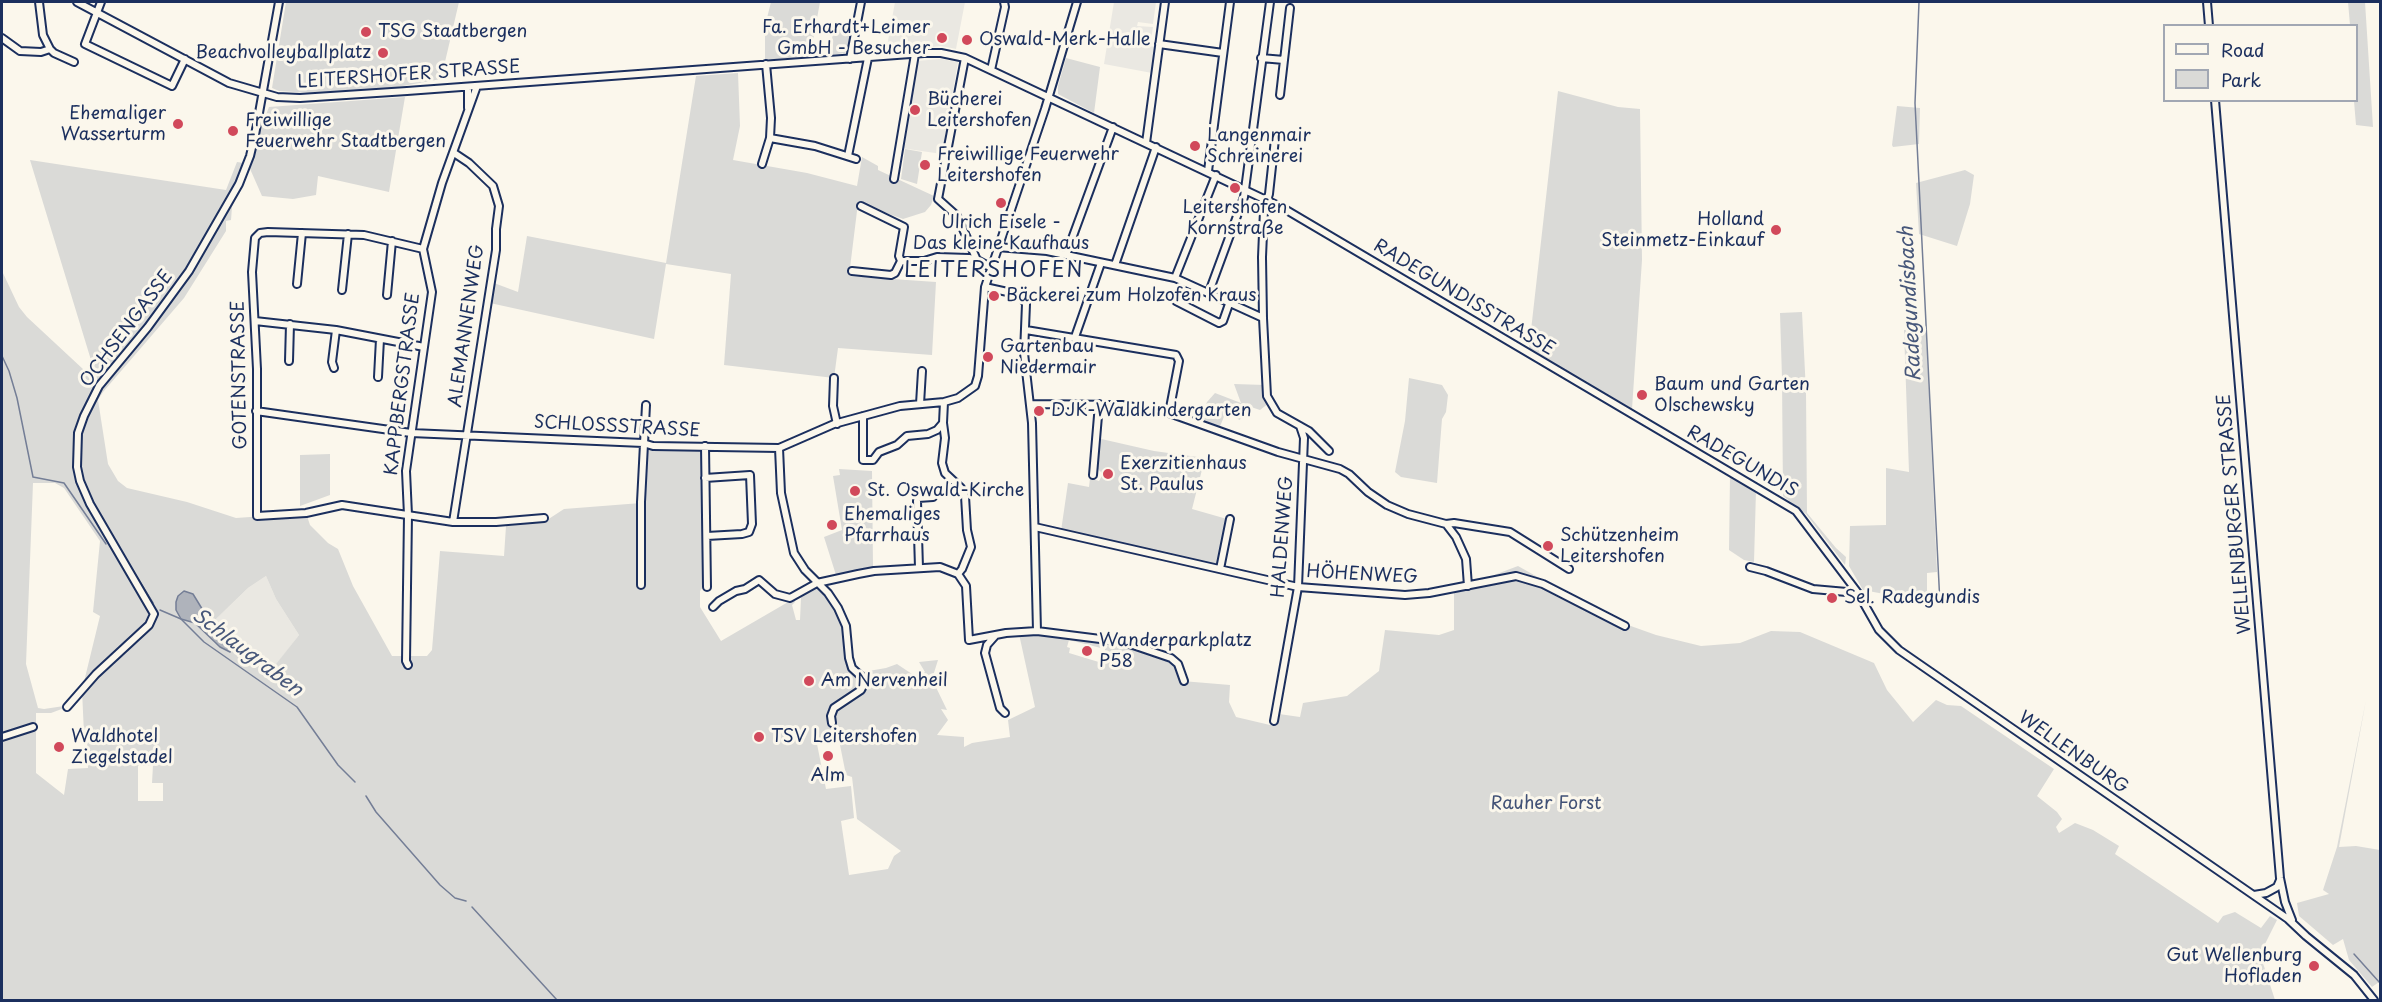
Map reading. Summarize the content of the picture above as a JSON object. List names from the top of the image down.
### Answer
{
  "streets": {
    "street": [
      "LEITERSHOFER STRASSE",
      "RADEGUNDISSTRASSE",
      "ALEMANNENWEG",
      "OCHSENGASSE",
      "GOTENSTRASSE",
      "KAPPBERGSTRASSE",
      "SCHLOSSSTRASSE",
      "RADEGUNDIS",
      "WELLENBURGER STRASSE",
      "HALDENWEG",
      "HÖHENWEG",
      "WELLENBURG"
    ]
  },
  "crossings": [
    ["LEITERSHOFER STRASSE", "RADEGUNDISSTRASSE"],
    ["LEITERSHOFER STRASSE", "OCHSENGASSE"],
    ["LEITERSHOFER STRASSE", "KAPPBERGSTRASSE"],
    ["RADEGUNDISSTRASSE", "RADEGUNDIS"],
    ["ALEMANNENWEG", "KAPPBERGSTRASSE"],
    ["ALEMANNENWEG", "SCHLOSSSTRASSE"],
    ["GOTENSTRASSE", "KAPPBERGSTRASSE"],
    ["GOTENSTRASSE", "SCHLOSSSTRASSE"],
    ["KAPPBERGSTRASSE", "SCHLOSSSTRASSE"],
    ["RADEGUNDIS", "WELLENBURG"],
    ["WELLENBURGER STRASSE", "WELLENBURG"],
    ["HALDENWEG", "HÖHENWEG"]
  ],
  "districts": ["LEITERSHOFEN"],
  "water": ["Radegundisbach", "Schlaugraben"],
  "parks": ["Rauher Forst"],
  "places": [
    "TSG Stadtbergen",
    "Fa. Erhardt+Leimer GmbH - Besucher",
    "Oswald-Merk-Halle",
    "Beachvolleyballplatz",
    "Bücherei Leitershofen",
    "Ehemaliger Wasserturm",
    "Freiwillige Feuerwehr Stadtbergen",
    "Langenmair Schreinerei",
    "Freiwillige Feuerwehr Leitershofen",
    "Leitershofen Kornstraße",
    "Ulrich Eisele - Das kleine Kaufhaus",
    "Holland Steinmetz-Einkauf",
    "Bäckerei zum Holzofen Kraus",
    "Gartenbau Niedermair",
    "Baum und Garten Olschewsky",
    "DJK-Waldkindergarten",
    "Exerzitienhaus St. Paulus",
    "St. Oswald-Kirche",
    "Ehemaliges Pfarrhaus",
    "Schützenheim Leitershofen",
    "Sel. Radegundis",
    "Wanderparkplatz P58",
    "Am Nervenheil",
    "TSV Leitershofen",
    "Waldhotel Ziegelstadel",
    "Alm",
    "Gut Wellenburg Hofladen"
  ],
  "legend": ["Road", "Park"]
}
